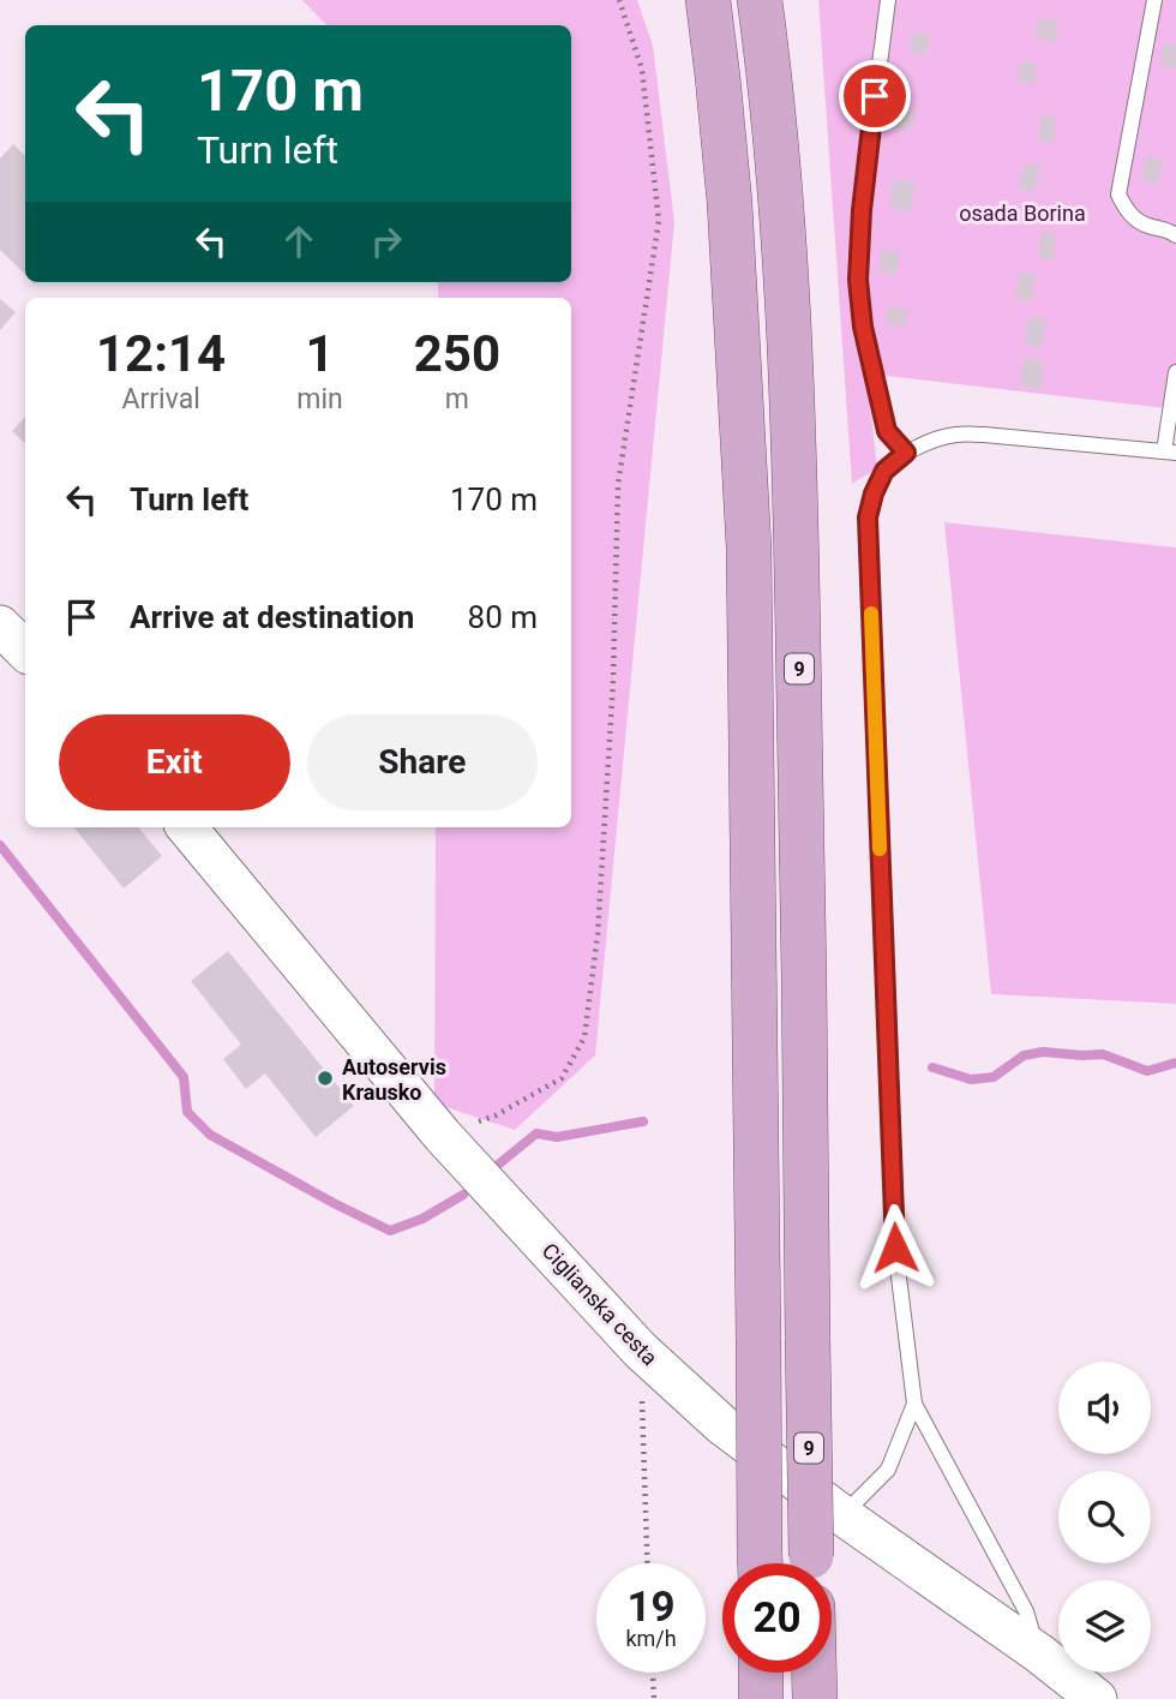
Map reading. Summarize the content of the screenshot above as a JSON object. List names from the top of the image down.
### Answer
{
  "streets": {
    "main road": ["9"],
    "street": ["Ciglianska cesta"]
  },
  "parks": ["osada Borina"],
  "places": ["Autoservis Krausko"],
  "page": {
    "turn": ["170 m", "Turn left"],
    "eta": [
      "12:14",
      "Arrival",
      "1",
      "min",
      "250",
      "m"
    ],
    "list": [
      {
        "name": "Turn left",
        "value": "170 m"
      },
      {
        "name": "Arrive at destination",
        "value": "80 m"
      }
    ],
    "buttons": ["Exit", "Share"],
    "speed": "19 km/h",
    "limit": "20"
  }
}
